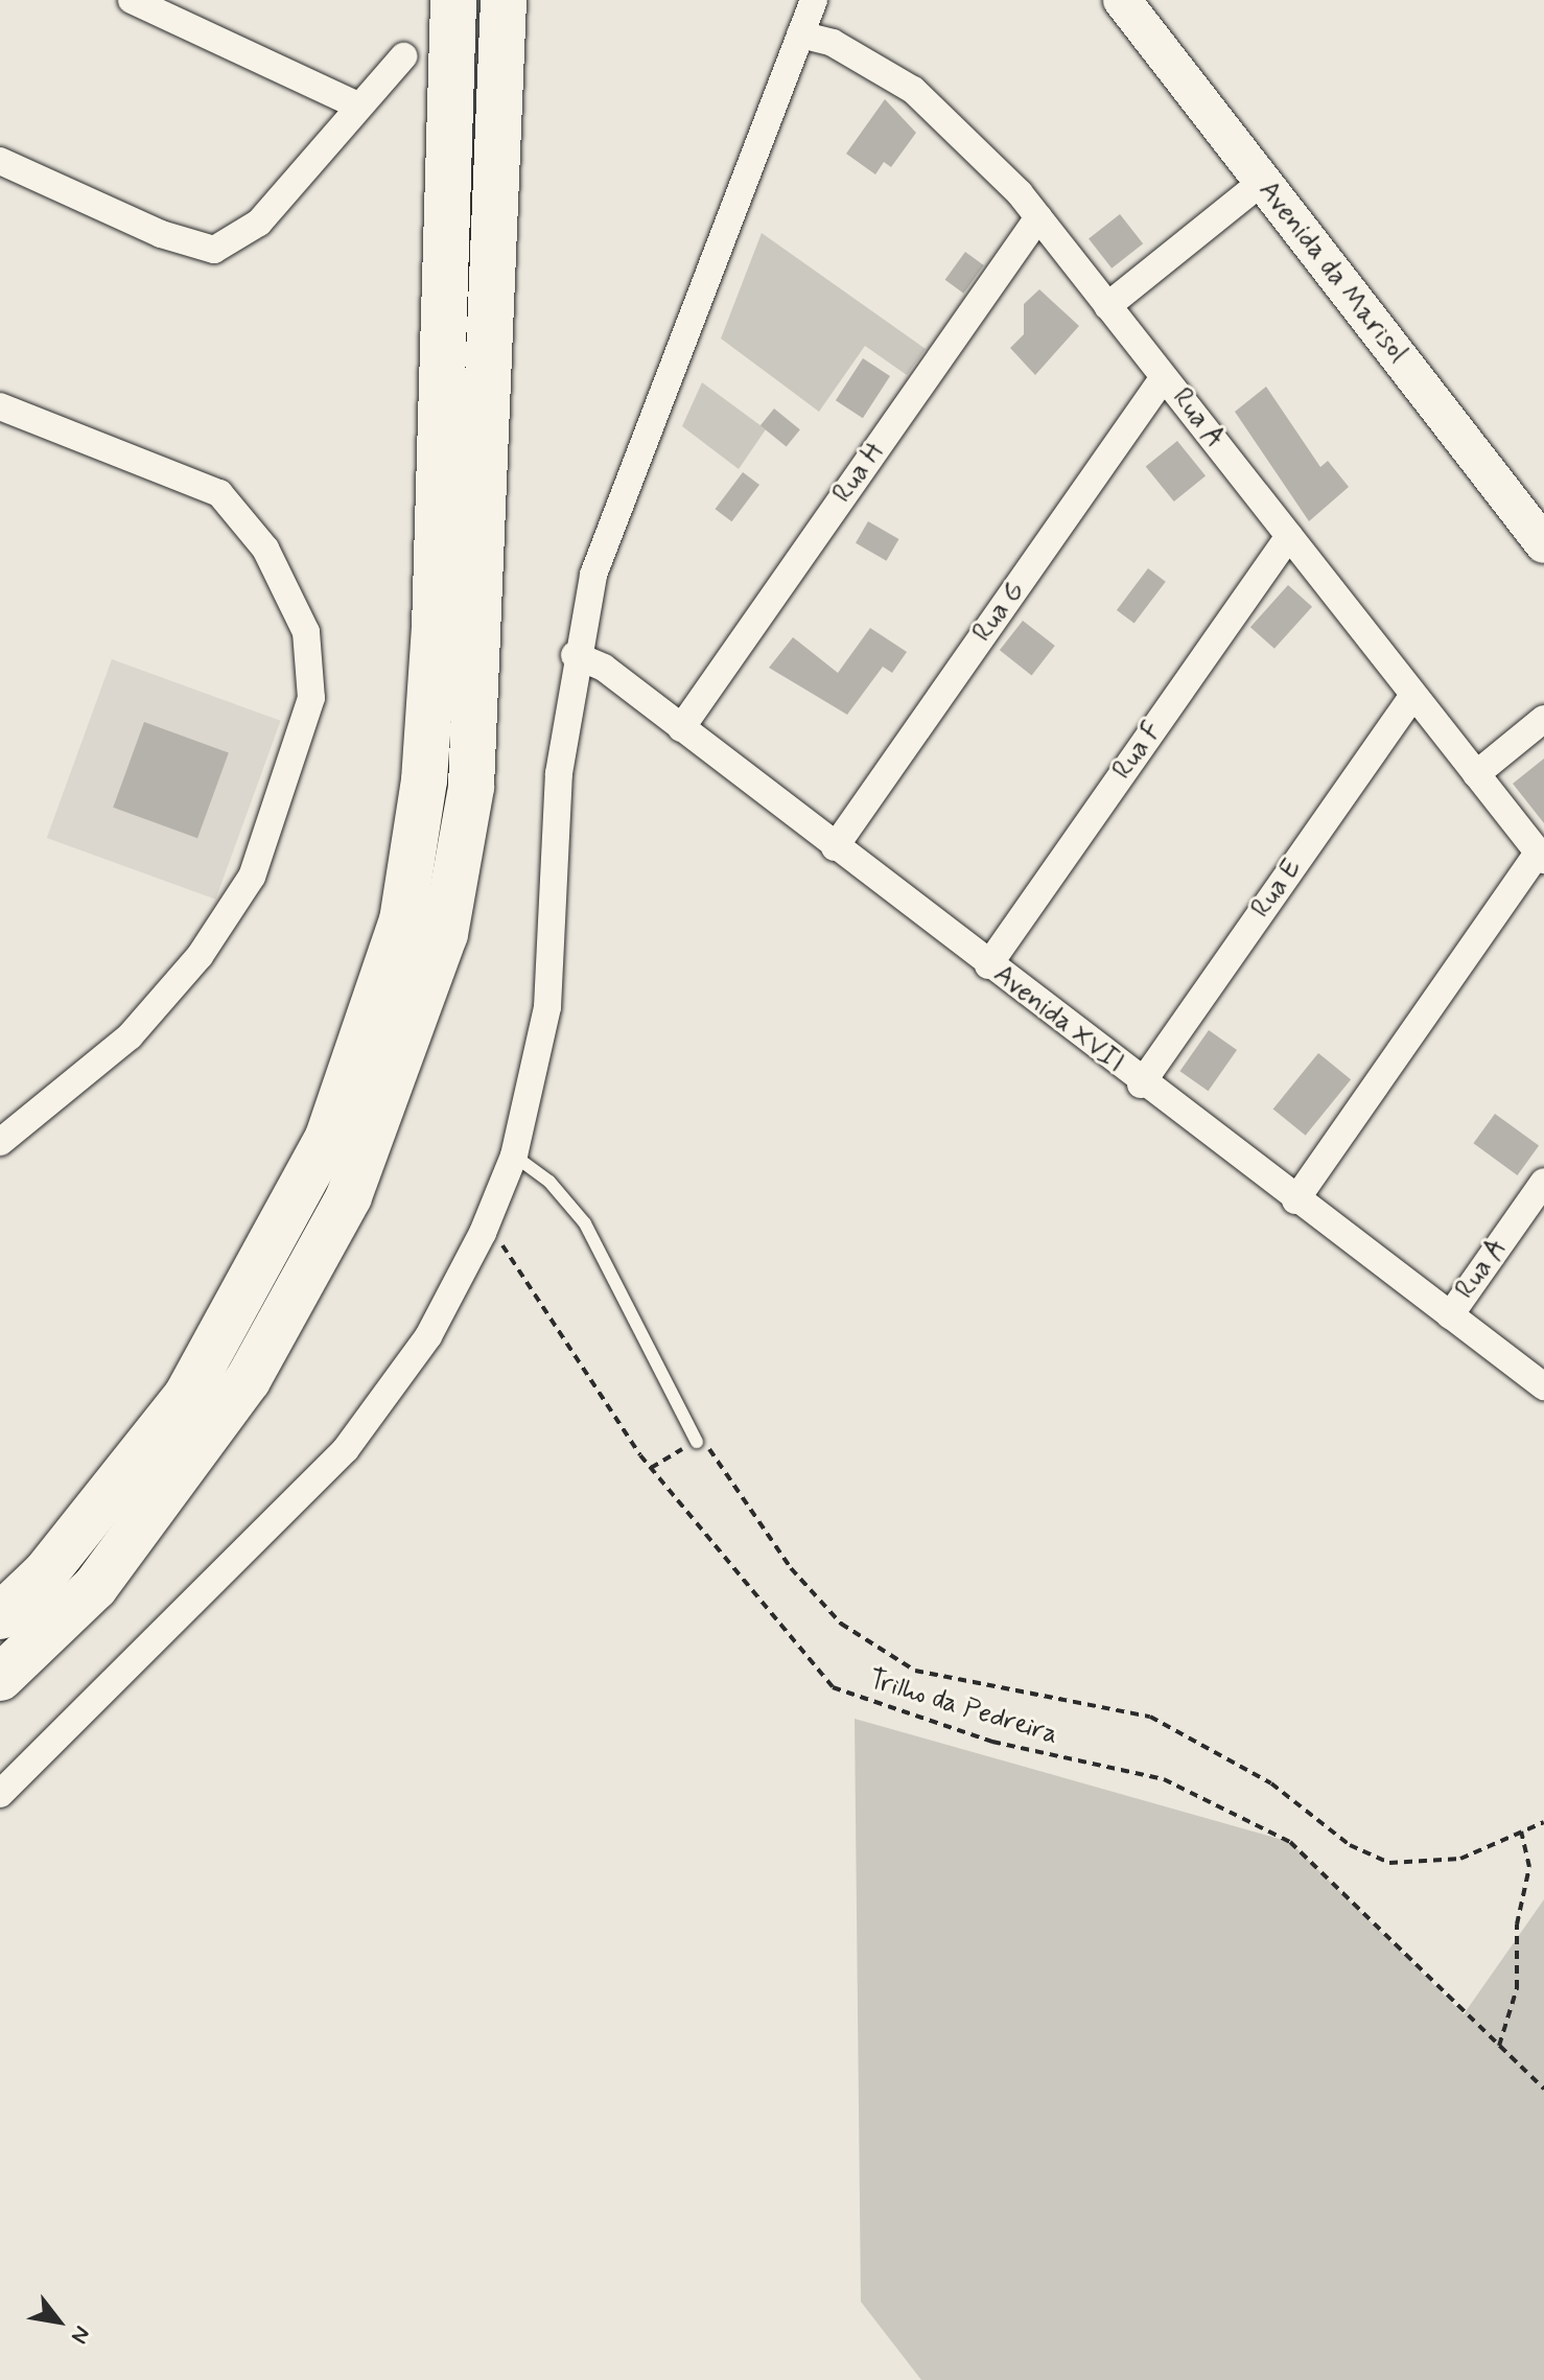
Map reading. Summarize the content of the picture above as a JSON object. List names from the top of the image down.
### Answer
{
  "streets": {
    "street": [
      "Avenida da Marisol",
      "Rua A",
      "Rua H",
      "Rua G",
      "Rua F",
      "Rua E",
      "Avenida XVII"
    ],
    "path": ["Trilho da Pedreira"]
  },
  "crossings": [
    ["Rua A", "Rua H"],
    ["Rua A", "Rua G"],
    ["Rua A", "Rua F"],
    ["Rua A", "Rua E"],
    ["Rua A", "Avenida XVII"],
    ["Rua H", "Avenida XVII"],
    ["Rua G", "Avenida XVII"],
    ["Rua F", "Avenida XVII"],
    ["Rua E", "Avenida XVII"]
  ],
  "north": "bottom right"
}
